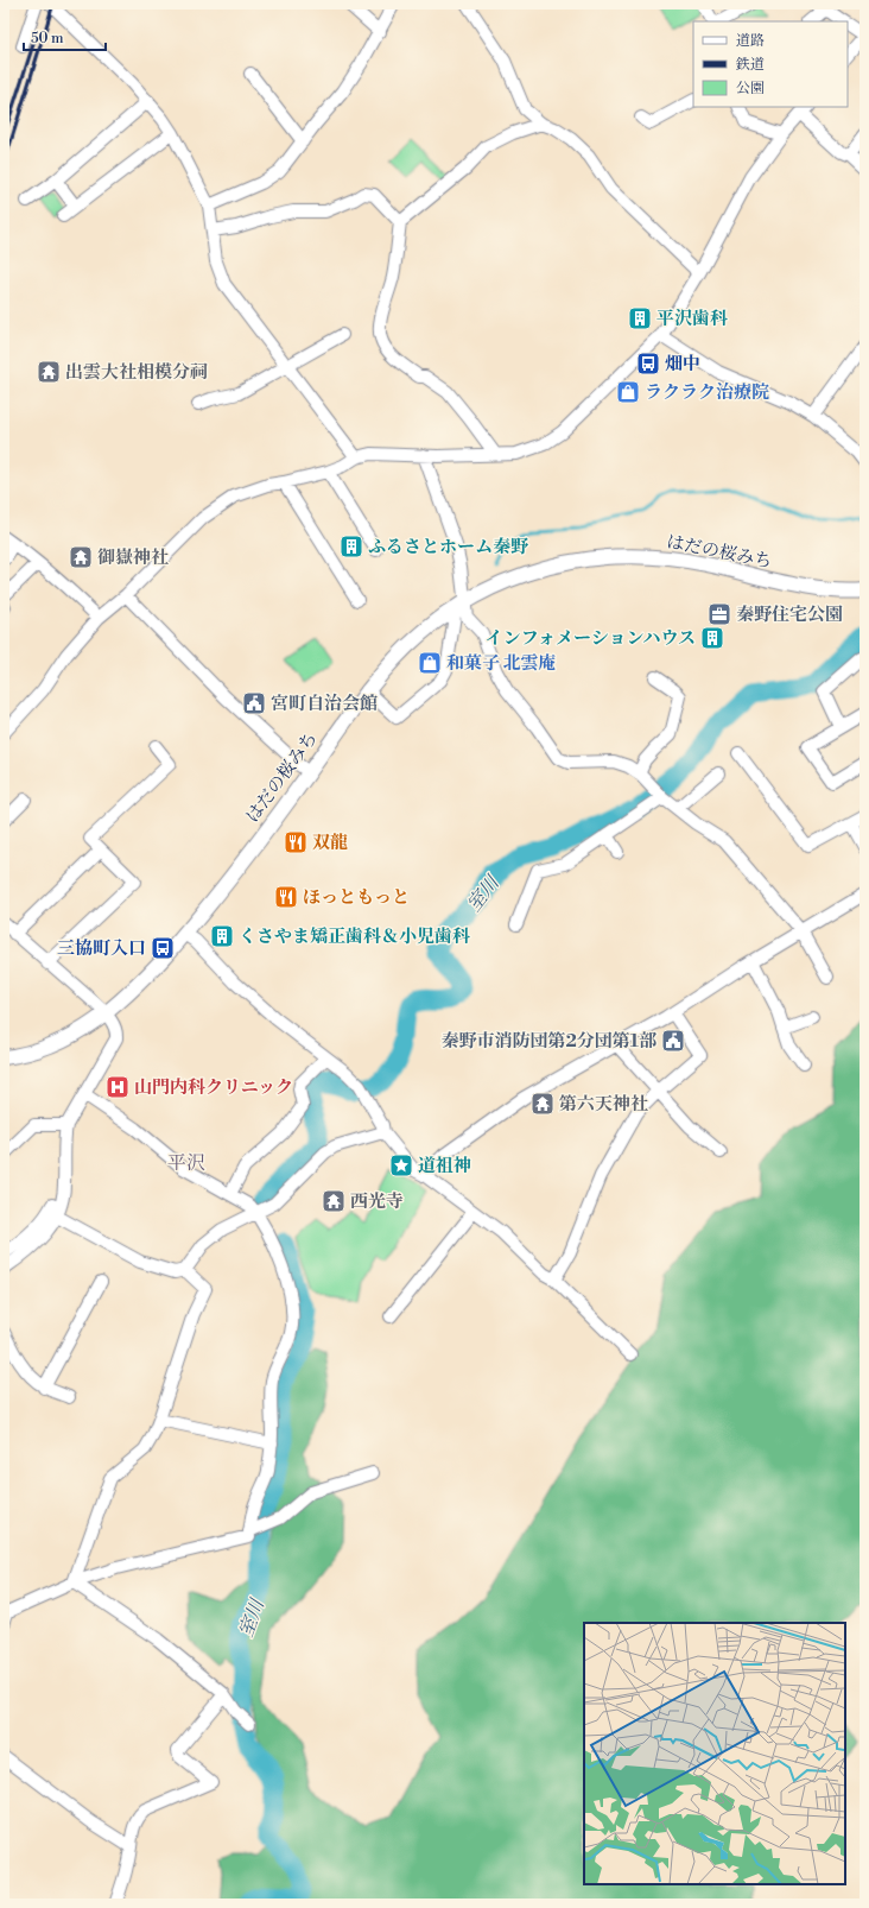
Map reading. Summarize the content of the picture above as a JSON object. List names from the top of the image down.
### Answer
{
  "streets": {
    "main road": ["はだの桜みち"]
  },
  "districts": ["平沢"],
  "water": ["室川"],
  "places": {
    "building": [
      "平沢歯科",
      "ふるさとホーム秦野",
      "インフォメーションハウス",
      "くさやま矯正歯科＆小児歯科"
    ],
    "bus stop": ["畑中", "三協町入口"],
    "temple": [
      "出雲大社相模分祠",
      "御嶽神社",
      "第六天神社",
      "西光寺"
    ],
    "shop": ["ラクラク治療院", "和菓子 北雲庵"],
    "office": ["秦野住宅公園"],
    "public building": ["宮町自治会館", "秦野市消防団第2分団第1部"],
    "restaurant": ["双龍", "ほっともっと"],
    "hospital": ["山門内科クリニック"],
    "place": ["道祖神"]
  },
  "legend": ["道路", "鉄道", "公園"],
  "scale_bar": "50 m"
}
